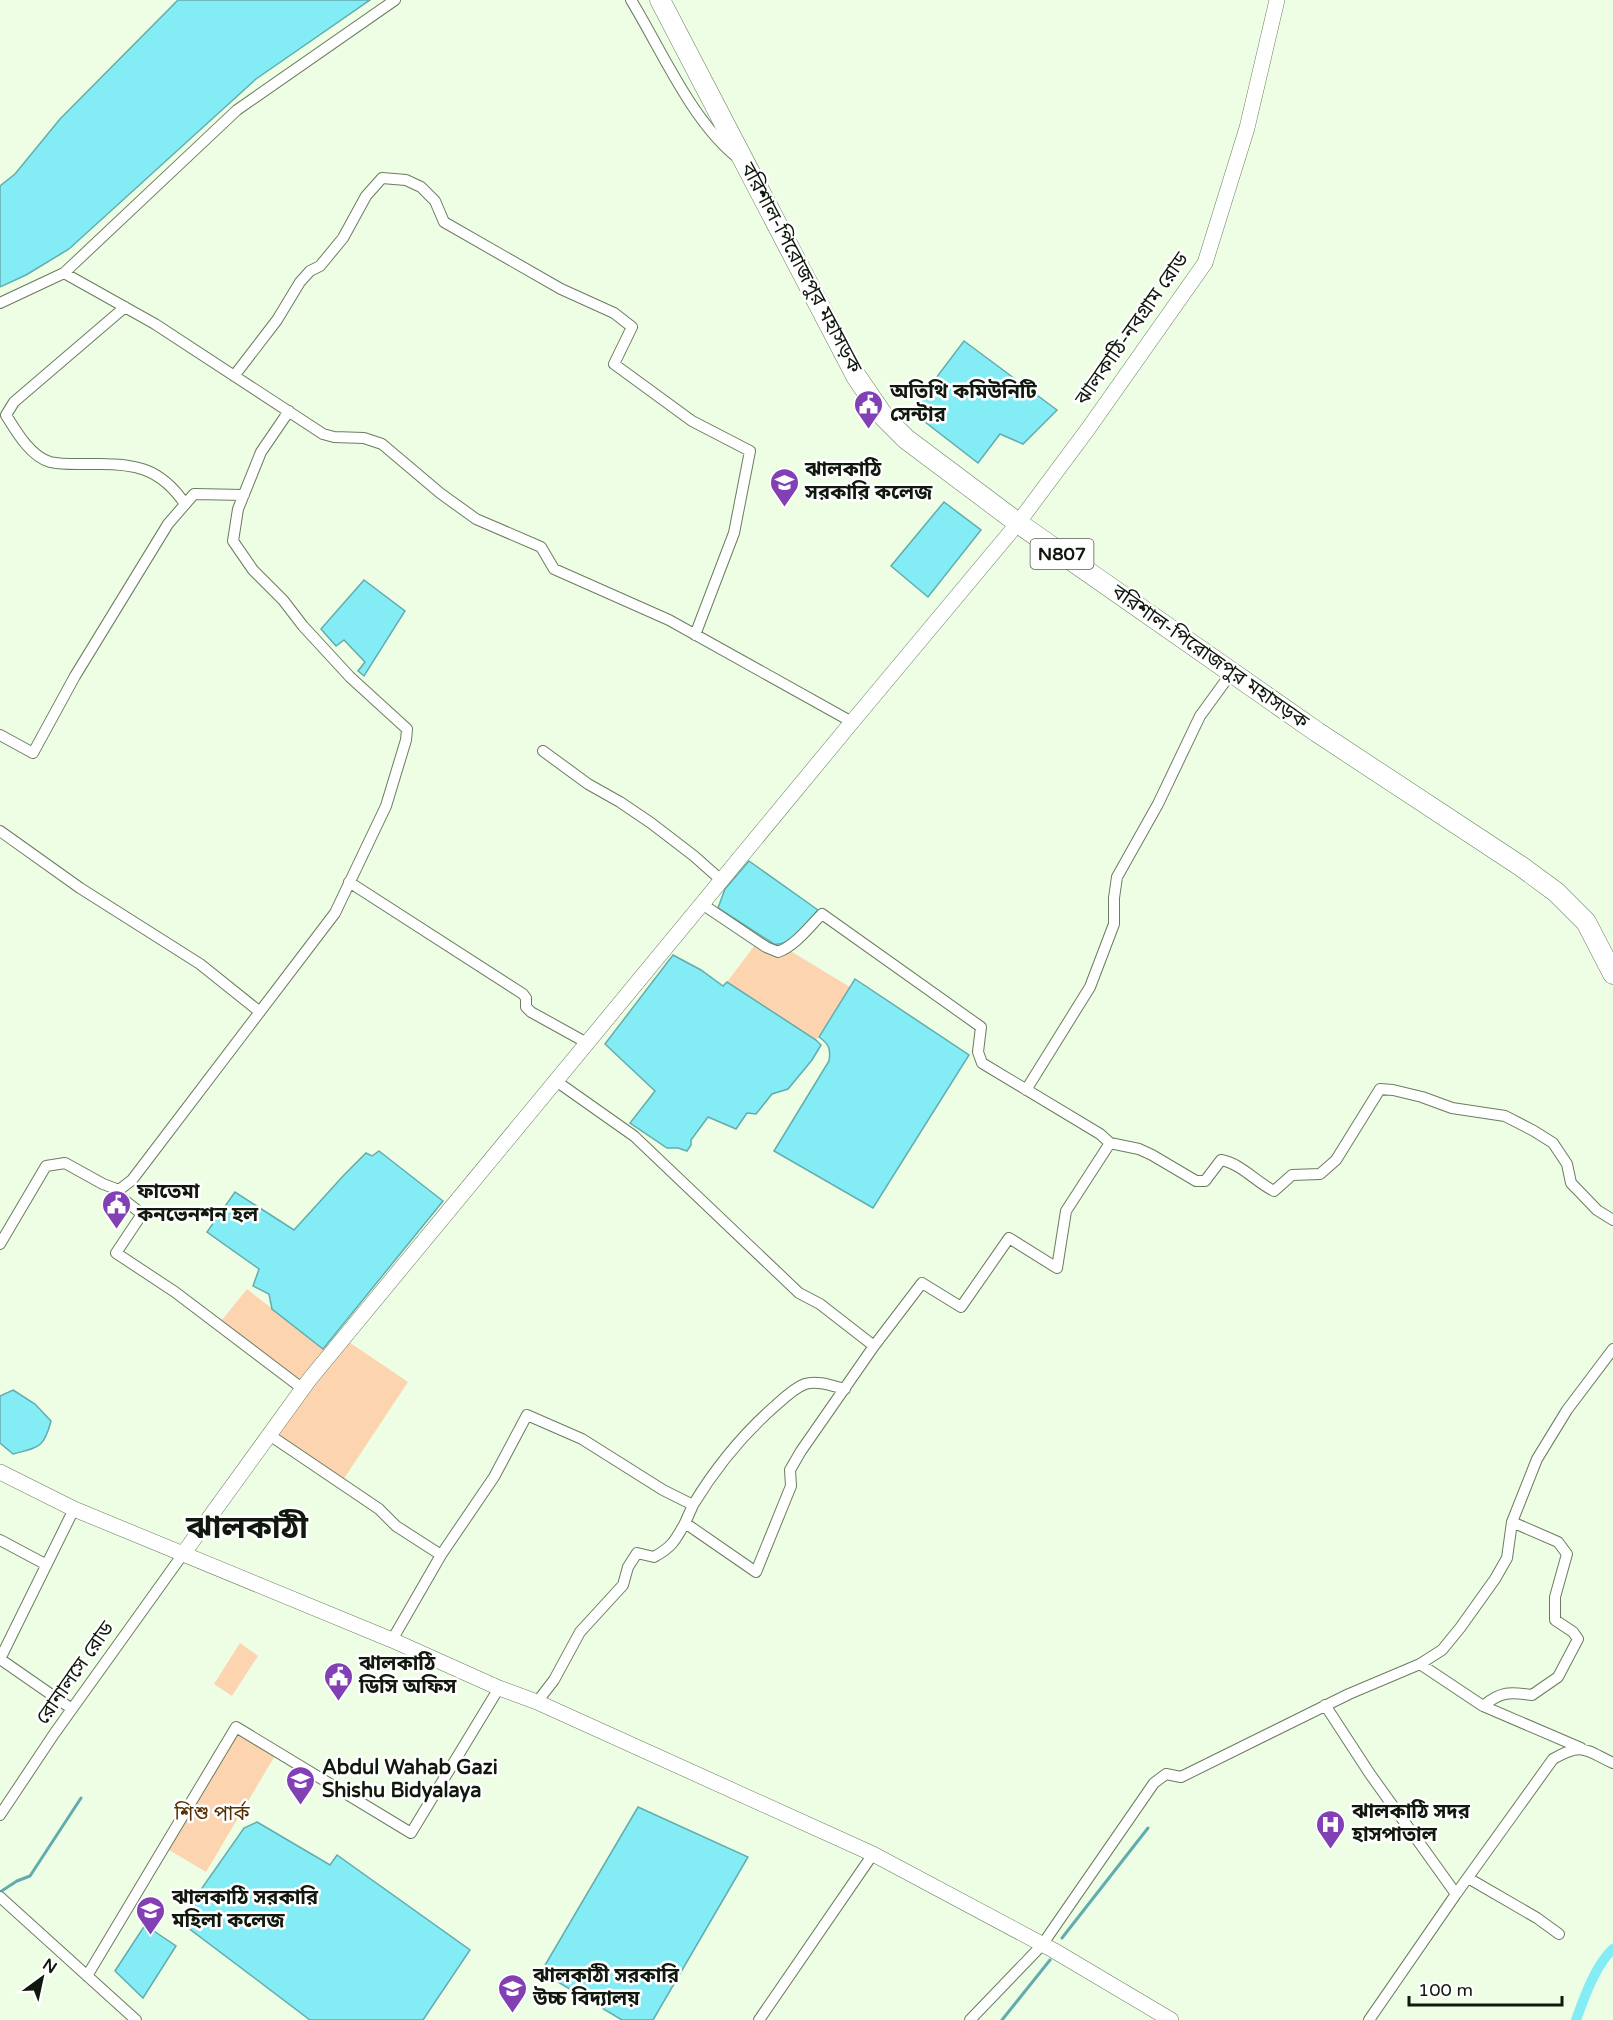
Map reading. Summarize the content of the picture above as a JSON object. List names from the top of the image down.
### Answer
{
  "streets": {
    "highway": ["বরিশাল-পিরোজপুর মহাসড়ক", "N807"],
    "main road": ["ঝালকাঠি-নবগ্রাম রোড"],
    "street": ["রোনালসে রোড"]
  },
  "crossings": [
    ["বরিশাল-পিরোজপুর মহাসড়ক", "ঝালকাঠি-নবগ্রাম রোড"],
    ["ঝালকাঠি-নবগ্রাম রোড", "রোনালসে রোড"]
  ],
  "districts": ["ঝালকাঠী"],
  "parks": ["শিশু পার্ক"],
  "places": {
    "public building": ["অতিথি কমিউনিটি সেন্টার", "ফাতেমা কনভেনশন হল", "ঝালকাঠি ডিসি অফিস"],
    "school or university": [
      "ঝালকাঠি সরকারি কলেজ",
      "Abdul Wahab Gazi Shishu Bidyalaya",
      "ঝালকাঠি সরকারি মহিলা কলেজ",
      "ঝালকাঠী সরকারি উচ্চ বিদ্যালয়"
    ],
    "hospital": ["ঝালকাঠি সদর হাসপাতাল"]
  },
  "scale_bar": "100 m",
  "north": "top right"
}
